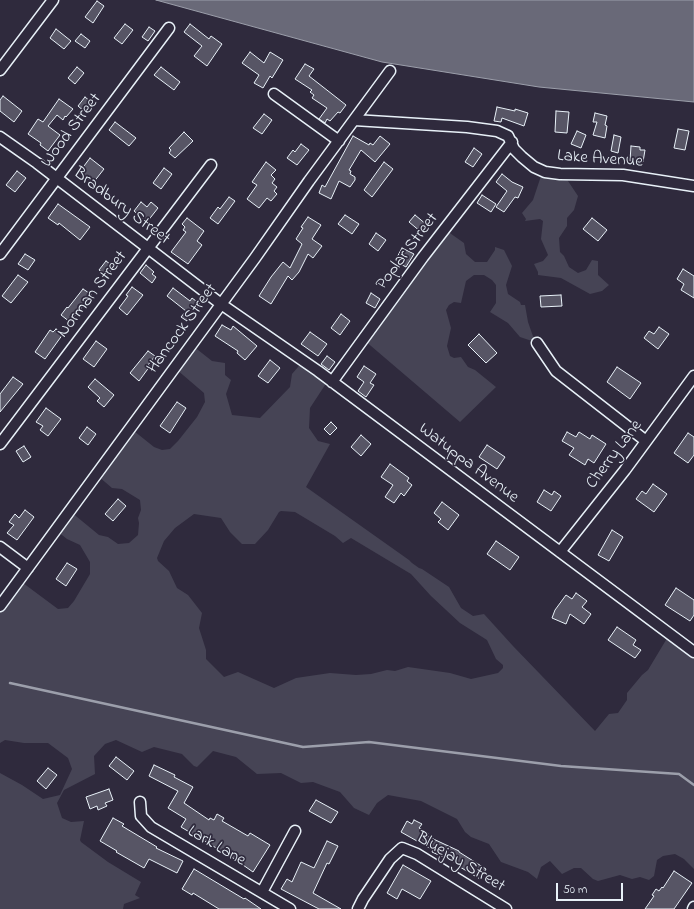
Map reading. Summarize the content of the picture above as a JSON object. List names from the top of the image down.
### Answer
{
  "streets": {
    "street": [
      "Wood Street",
      "Lake Avenue",
      "Bradbury Street",
      "Poplar Street",
      "Norman Street",
      "Hancock Street",
      "Cherry Lane",
      "Watuppa Avenue",
      "Lark Lane",
      "Bluejay Street"
    ]
  },
  "crossings": [
    ["Wood Street", "Bradbury Street"],
    ["Lake Avenue", "Poplar Street"],
    ["Lake Avenue", "Hancock Street"],
    ["Bradbury Street", "Norman Street"],
    ["Bradbury Street", "Hancock Street"],
    ["Bradbury Street", "Watuppa Avenue"],
    ["Poplar Street", "Watuppa Avenue"],
    ["Hancock Street", "Watuppa Avenue"],
    ["Cherry Lane", "Watuppa Avenue"]
  ],
  "scale_bar": "50 m"
}
